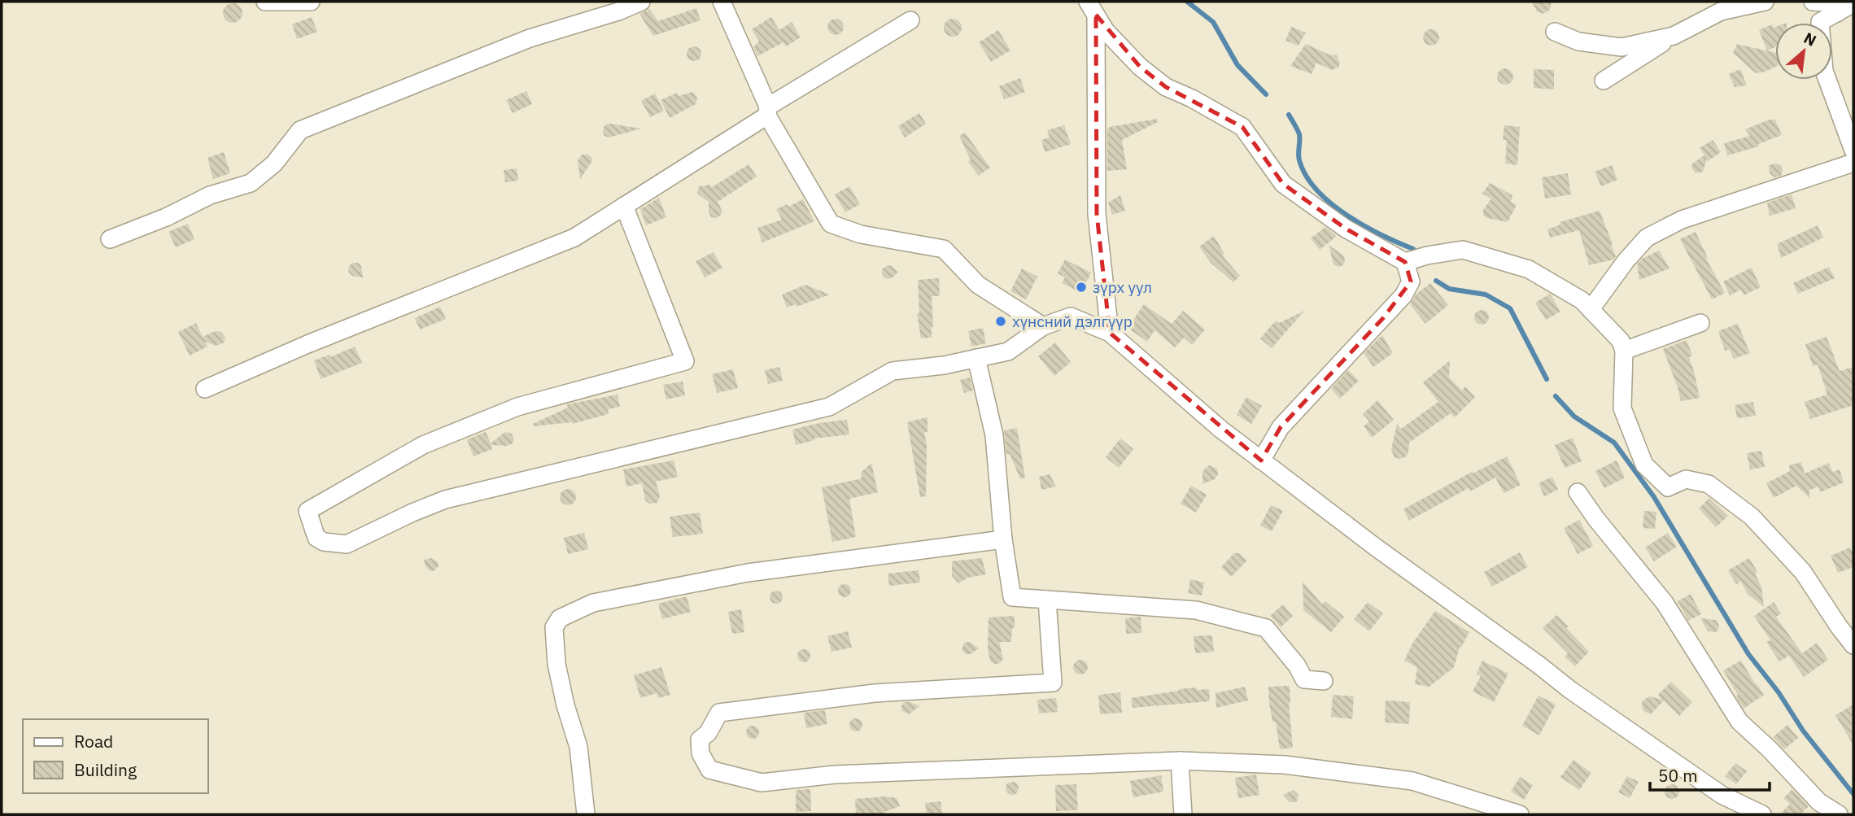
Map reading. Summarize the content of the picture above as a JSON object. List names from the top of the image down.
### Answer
{
  "places": ["зүрх уул", "хүнсний дэлгүүр"],
  "legend": ["Road", "Building"],
  "scale_bar": "50 m",
  "north": "top right"
}
